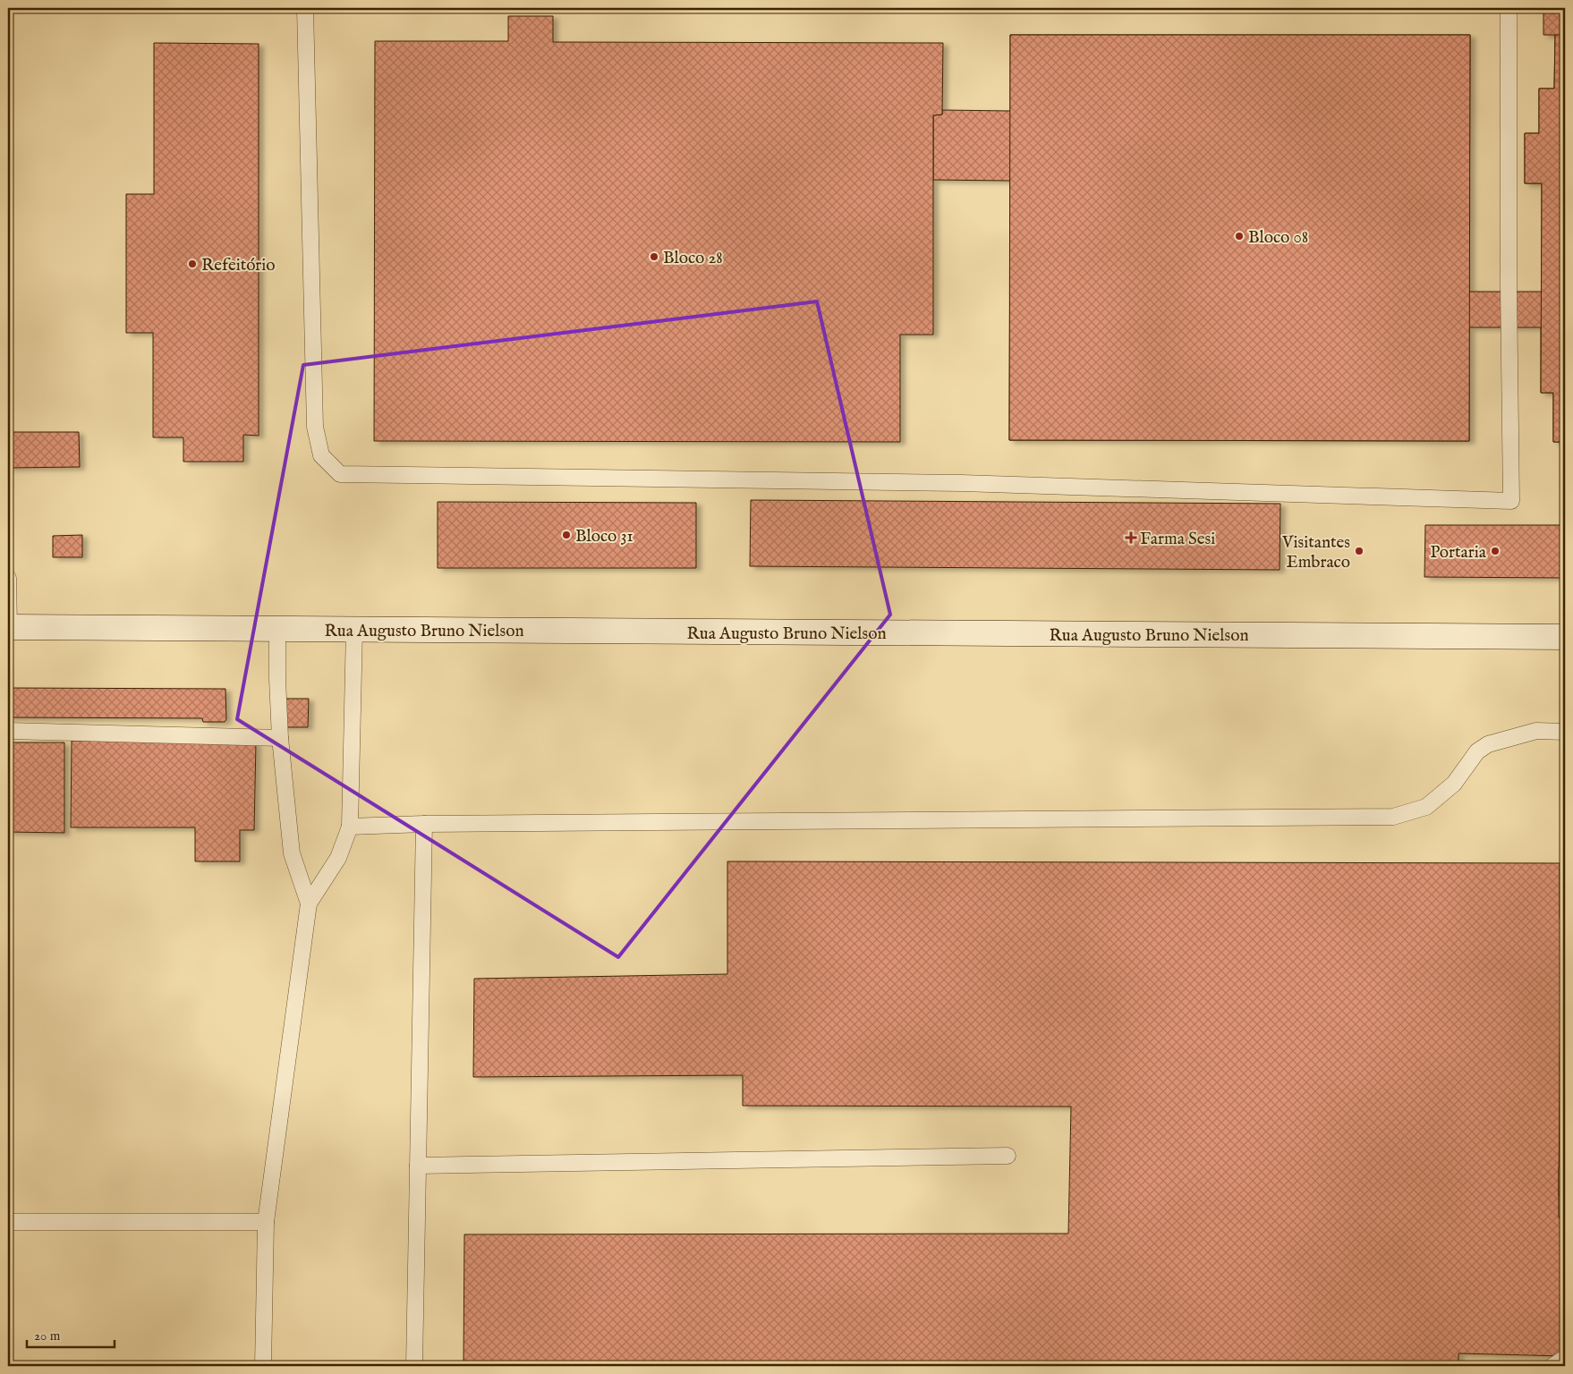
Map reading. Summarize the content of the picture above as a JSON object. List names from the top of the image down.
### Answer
{
  "streets": {
    "main road": ["Rua Augusto Bruno Nielson"]
  },
  "places": {
    "other": [
      "Bloco 08",
      "Bloco 28",
      "Refeitório",
      "Bloco 31",
      "Visitantes Embraco",
      "Portaria"
    ],
    "health": ["Farma Sesi"]
  },
  "scale_bar": "20 m"
}
